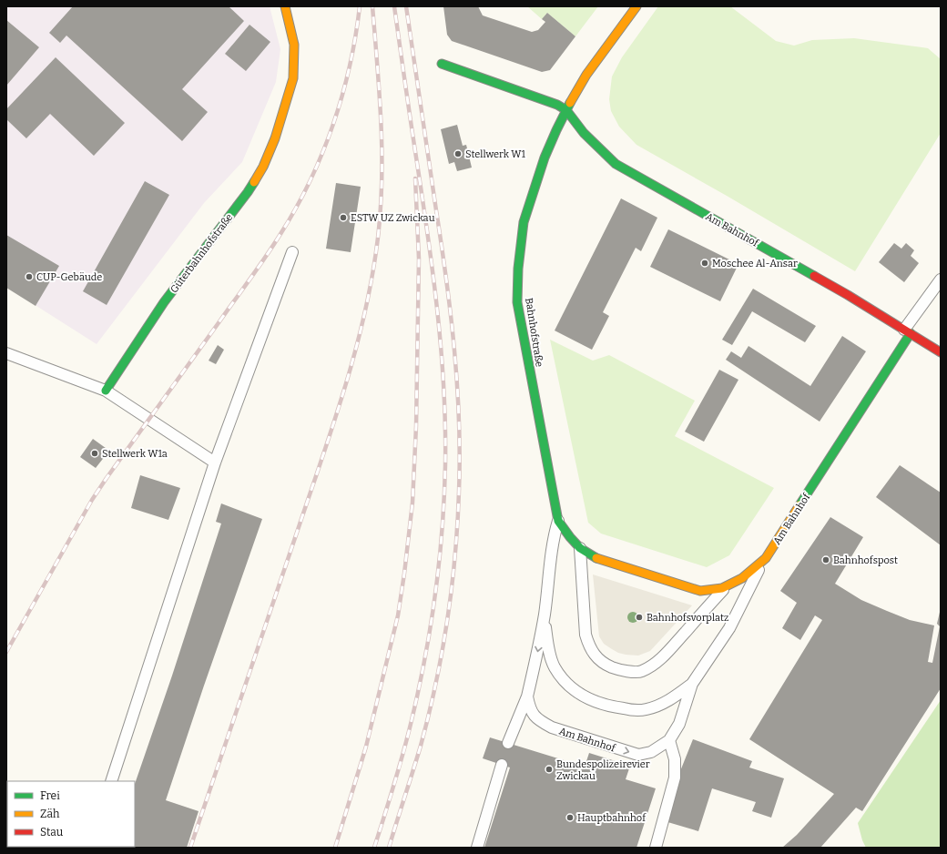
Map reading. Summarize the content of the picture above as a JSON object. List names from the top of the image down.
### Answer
{
  "streets": {
    "street": ["Am Bahnhof", "Güterbahnhofstraße", "Bahnhofstraße"]
  },
  "crossings": [
    ["Am Bahnhof", "Bahnhofstraße"]
  ],
  "places": [
    "Stellwerk W1",
    "ESTW UZ Zwickau",
    "Moschee Al-Ansar",
    "CUP-Gebäude",
    "Stellwerk W1a",
    "Bahnhofspost",
    "Bahnhofsvorplatz",
    "Bundespolizeirevier Zwickau",
    "Hauptbahnhof"
  ],
  "legend": ["Frei", "Zäh", "Stau"]
}
